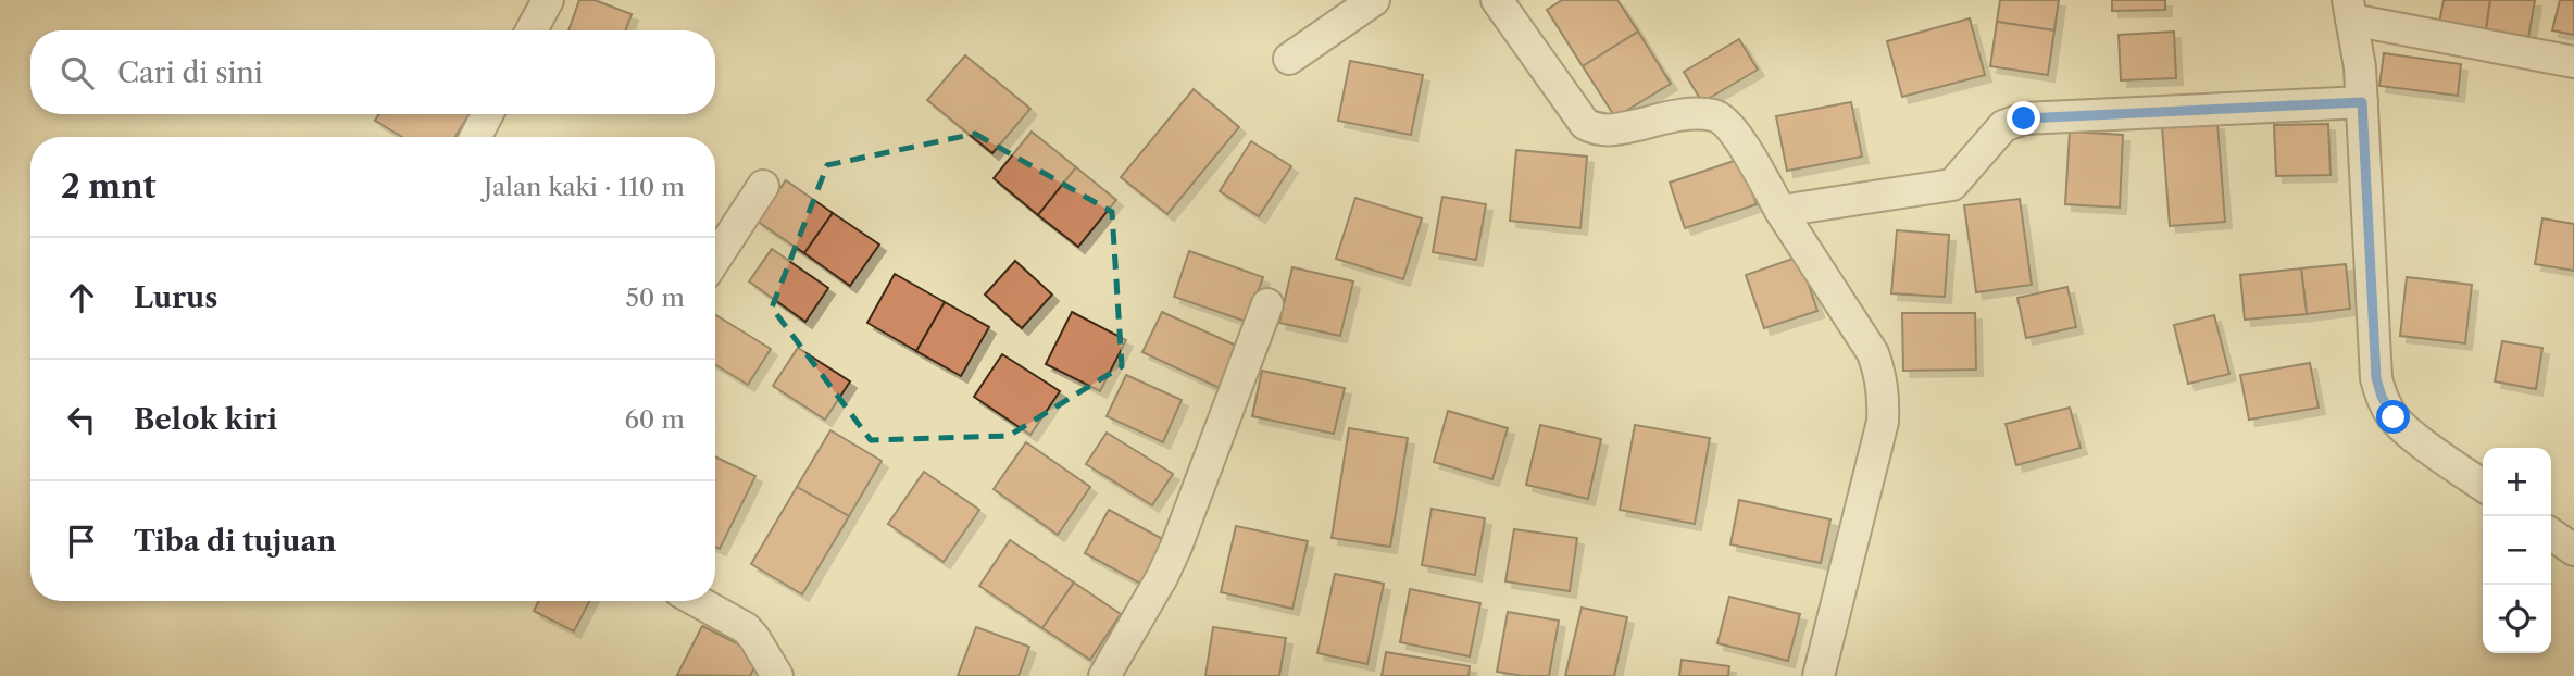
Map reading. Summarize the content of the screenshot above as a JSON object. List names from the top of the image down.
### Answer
{
  "page": {
    "search": "Cari di sini",
    "heading": ["2 mnt", "Jalan kaki · 110 m"],
    "list": [
      ["Lurus", "50 m"],
      ["Belok kiri", "60 m"],
      "Tiba di tujuan"
    ],
    "map_buttons": ["+", "−"]
  }
}
